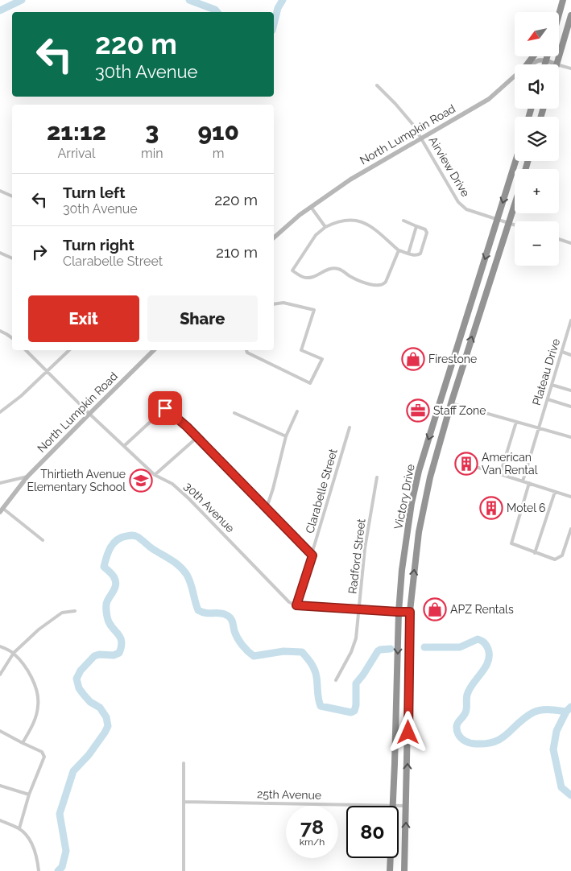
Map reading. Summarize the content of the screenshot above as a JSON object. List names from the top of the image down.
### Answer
{
  "streets": {
    "highway": ["Victory Drive"],
    "street": [
      "North Lumpkin Road",
      "Airview Drive",
      "Plateau Drive",
      "Clarabelle Street",
      "30th Avenue",
      "Radford Street",
      "25th Avenue"
    ]
  },
  "crossings": [
    ["North Lumpkin Road", "Airview Drive"],
    ["North Lumpkin Road", "30th Avenue"],
    ["Airview Drive", "Victory Drive"],
    ["Clarabelle Street", "30th Avenue"],
    ["Victory Drive", "25th Avenue"]
  ],
  "places": {
    "shop": ["Firestone", "APZ Rentals"],
    "office": ["Staff Zone"],
    "building": ["American Van Rental", "Motel 6"],
    "school or university": ["Thirtieth Avenue Elementary School"]
  },
  "north": "bottom left",
  "page": {
    "map_buttons": ["+", "−"],
    "turn": ["220 m", "30th Avenue"],
    "eta": [
      "21:12",
      "Arrival",
      "3",
      "min",
      "910",
      "m"
    ],
    "list": [
      {
        "name": "Turn left",
        "note": "30th Avenue",
        "value": "220 m"
      },
      {
        "name": "Turn right",
        "note": "Clarabelle Street",
        "value": "210 m"
      }
    ],
    "buttons": ["Exit", "Share"],
    "speed": "78 km/h",
    "limit": "80"
  }
}
